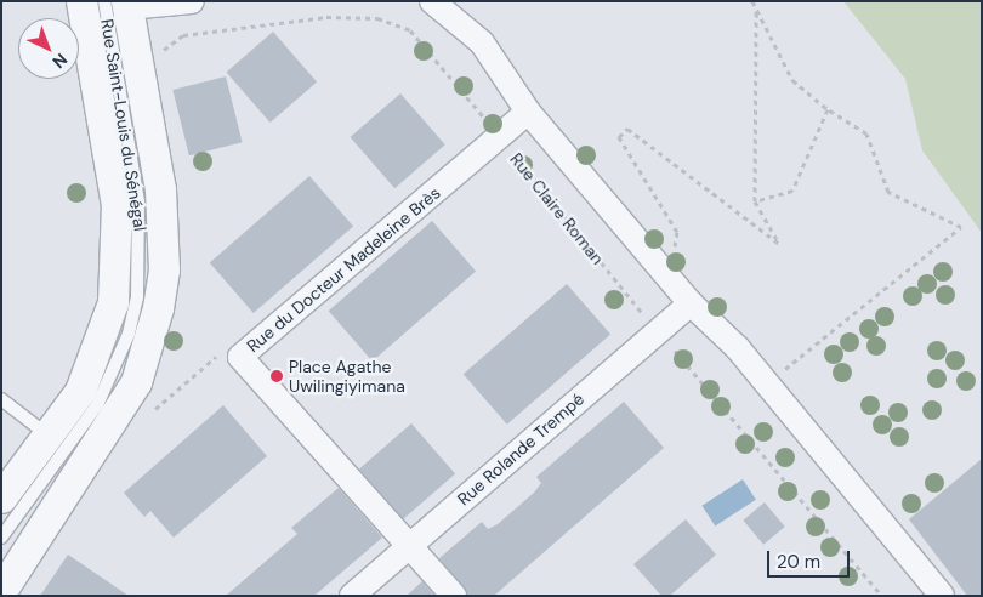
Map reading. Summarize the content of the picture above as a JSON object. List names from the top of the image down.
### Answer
{
  "streets": {
    "street": ["Rue Saint-Louis du Sénégal", "Rue du Docteur Madeleine Brès", "Rue Rolande Trempé"],
    "path": ["Rue Claire Roman"]
  },
  "crossings": [
    ["Rue Claire Roman", "Rue du Docteur Madeleine Brès"],
    ["Rue Claire Roman", "Rue Rolande Trempé"],
    ["Rue du Docteur Madeleine Brès", "Rue Rolande Trempé"]
  ],
  "places": ["Place Agathe Uwilingiyimana"],
  "scale_bar": "20 m",
  "north": "bottom right"
}
